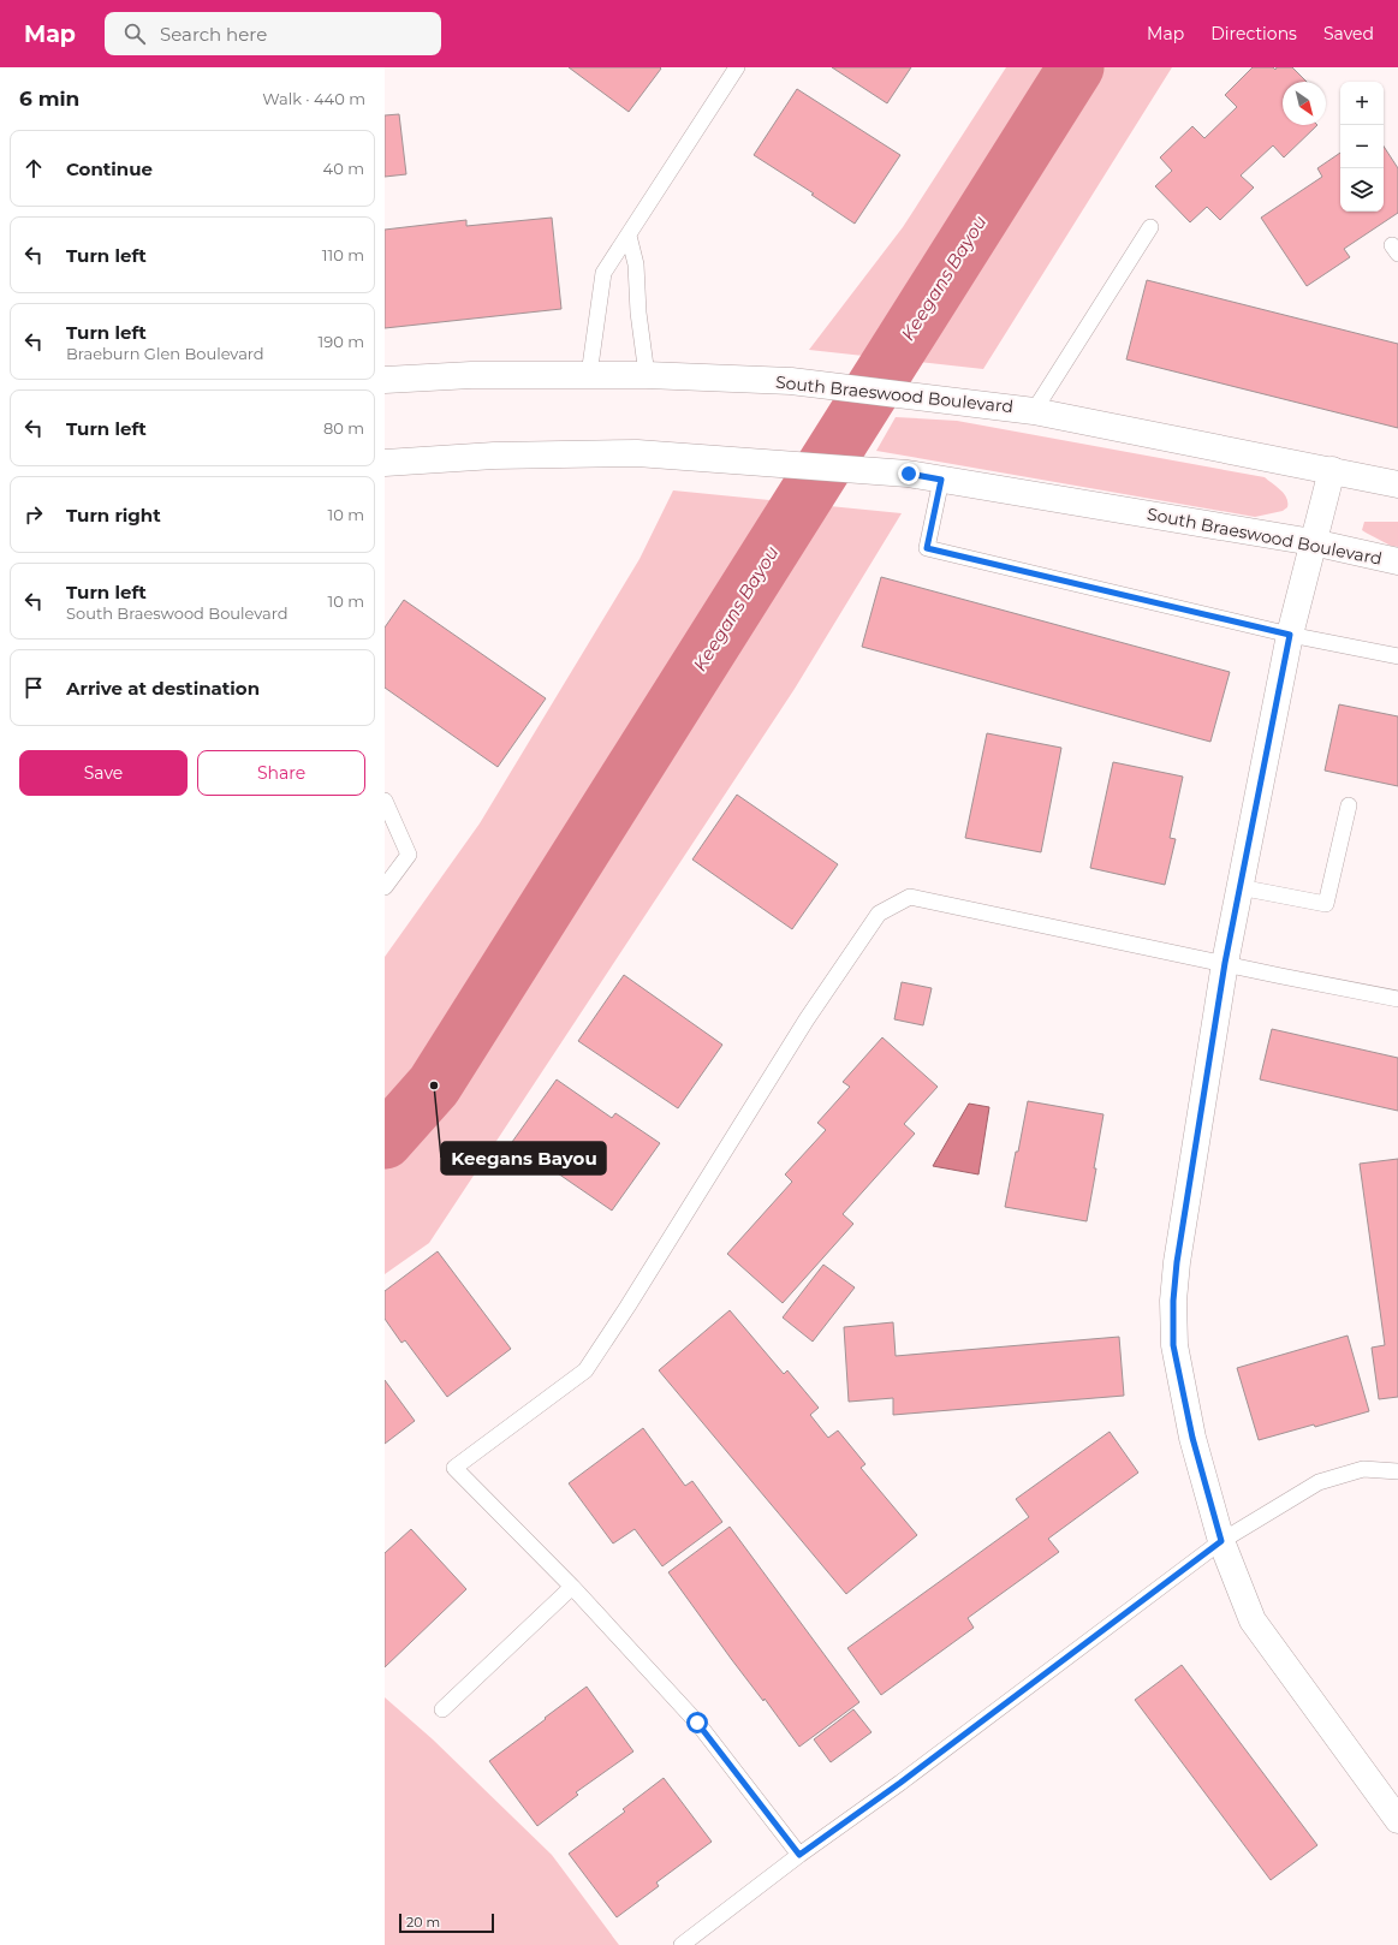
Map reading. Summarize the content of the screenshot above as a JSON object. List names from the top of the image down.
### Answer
{
  "streets": {
    "main road": ["South Braeswood Boulevard"]
  },
  "water": ["Keegans Bayou"],
  "places": ["Keegans Bayou"],
  "scale_bar": "20 m",
  "north": "bottom right",
  "page": {
    "header": "Map",
    "search": "Search here",
    "nav": ["Map", "Directions", "Saved"],
    "heading": ["6 min", "Walk · 440 m"],
    "map_buttons": ["+", "−"],
    "list": [
      ["Continue", "40 m"],
      ["Turn left", "110 m"],
      ["Turn left", "Braeburn Glen Boulevard", "190 m"],
      ["Turn left", "80 m"],
      ["Turn right", "10 m"],
      ["Turn left", "South Braeswood Boulevard", "10 m"],
      "Arrive at destination"
    ],
    "buttons": ["Save", "Share"],
    "scale": "20 m"
  }
}
